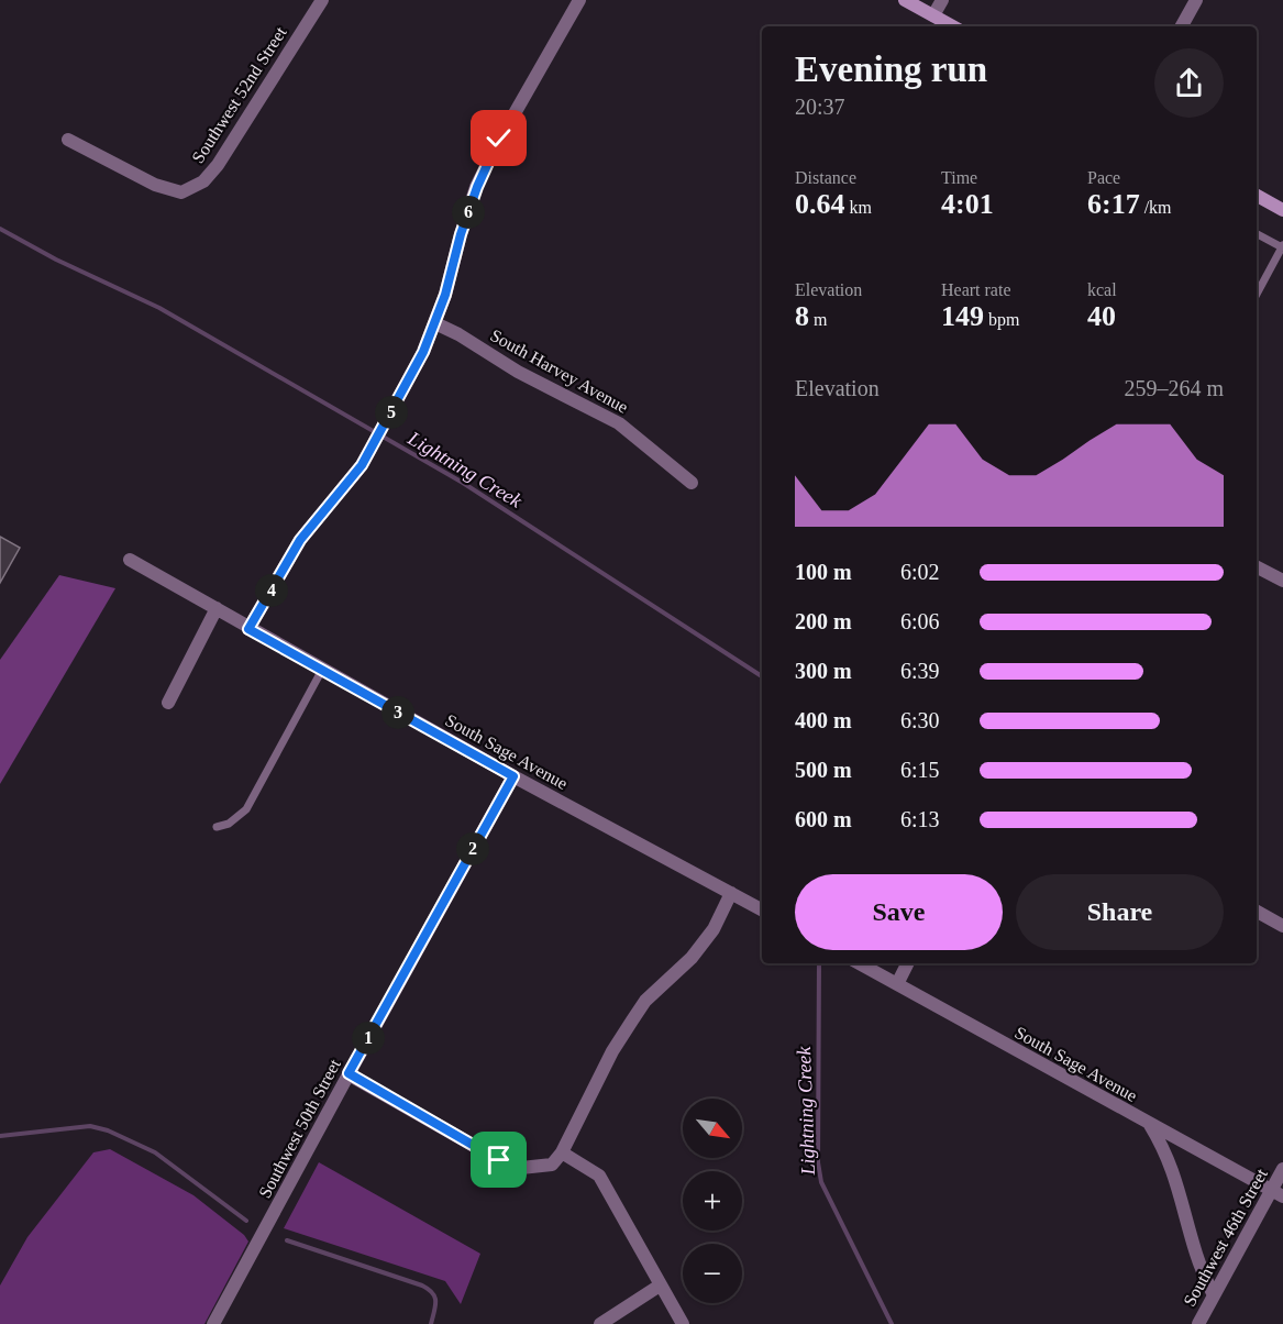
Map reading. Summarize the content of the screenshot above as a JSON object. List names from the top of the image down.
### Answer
{
  "streets": {
    "street": [
      "Southwest 52nd Street",
      "South Harvey Avenue",
      "South Sage Avenue",
      "Southwest 50th Street",
      "Southwest 46th Street"
    ]
  },
  "crossings": [
    ["South Sage Avenue", "Southwest 50th Street"],
    ["South Sage Avenue", "Southwest 46th Street"]
  ],
  "water": ["Lightning Creek"],
  "north": "bottom right",
  "page": {
    "heading": ["Evening run", "20:37"],
    "stats": [
      ["Distance", "0.64 km"],
      ["Time", "4:01"],
      ["Pace", "6:17 /km"],
      ["Elevation", "8 m"],
      ["Heart rate", "149 bpm"],
      ["kcal", "40"]
    ],
    "pins": [
      "6",
      "5",
      "4",
      "3",
      "2",
      "1"
    ],
    "chart": ["Elevation", "259–264 m"],
    "list": [
      {
        "name": "100 m",
        "note": "6:02"
      },
      {
        "name": "200 m",
        "note": "6:06"
      },
      {
        "name": "300 m",
        "note": "6:39"
      },
      {
        "name": "400 m",
        "note": "6:30"
      },
      {
        "name": "500 m",
        "note": "6:15"
      },
      {
        "name": "600 m",
        "note": "6:13"
      }
    ],
    "buttons": ["Save", "Share"],
    "map_buttons": ["+", "−"]
  }
}
